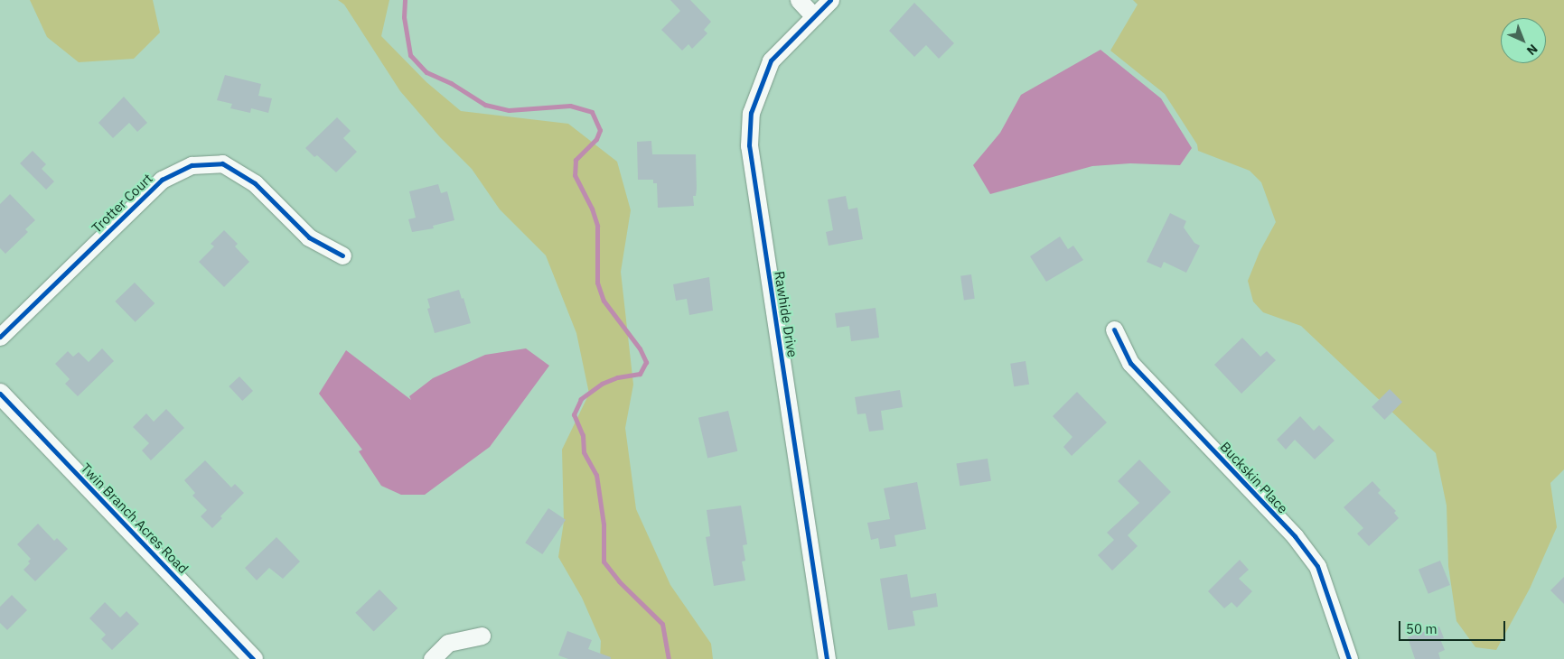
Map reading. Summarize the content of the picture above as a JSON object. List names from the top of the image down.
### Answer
{
  "streets": {
    "street": [
      "Trotter Court",
      "Rawhide Drive",
      "Buckskin Place",
      "Twin Branch Acres Road"
    ]
  },
  "scale_bar": "50 m",
  "north": "bottom right"
}
